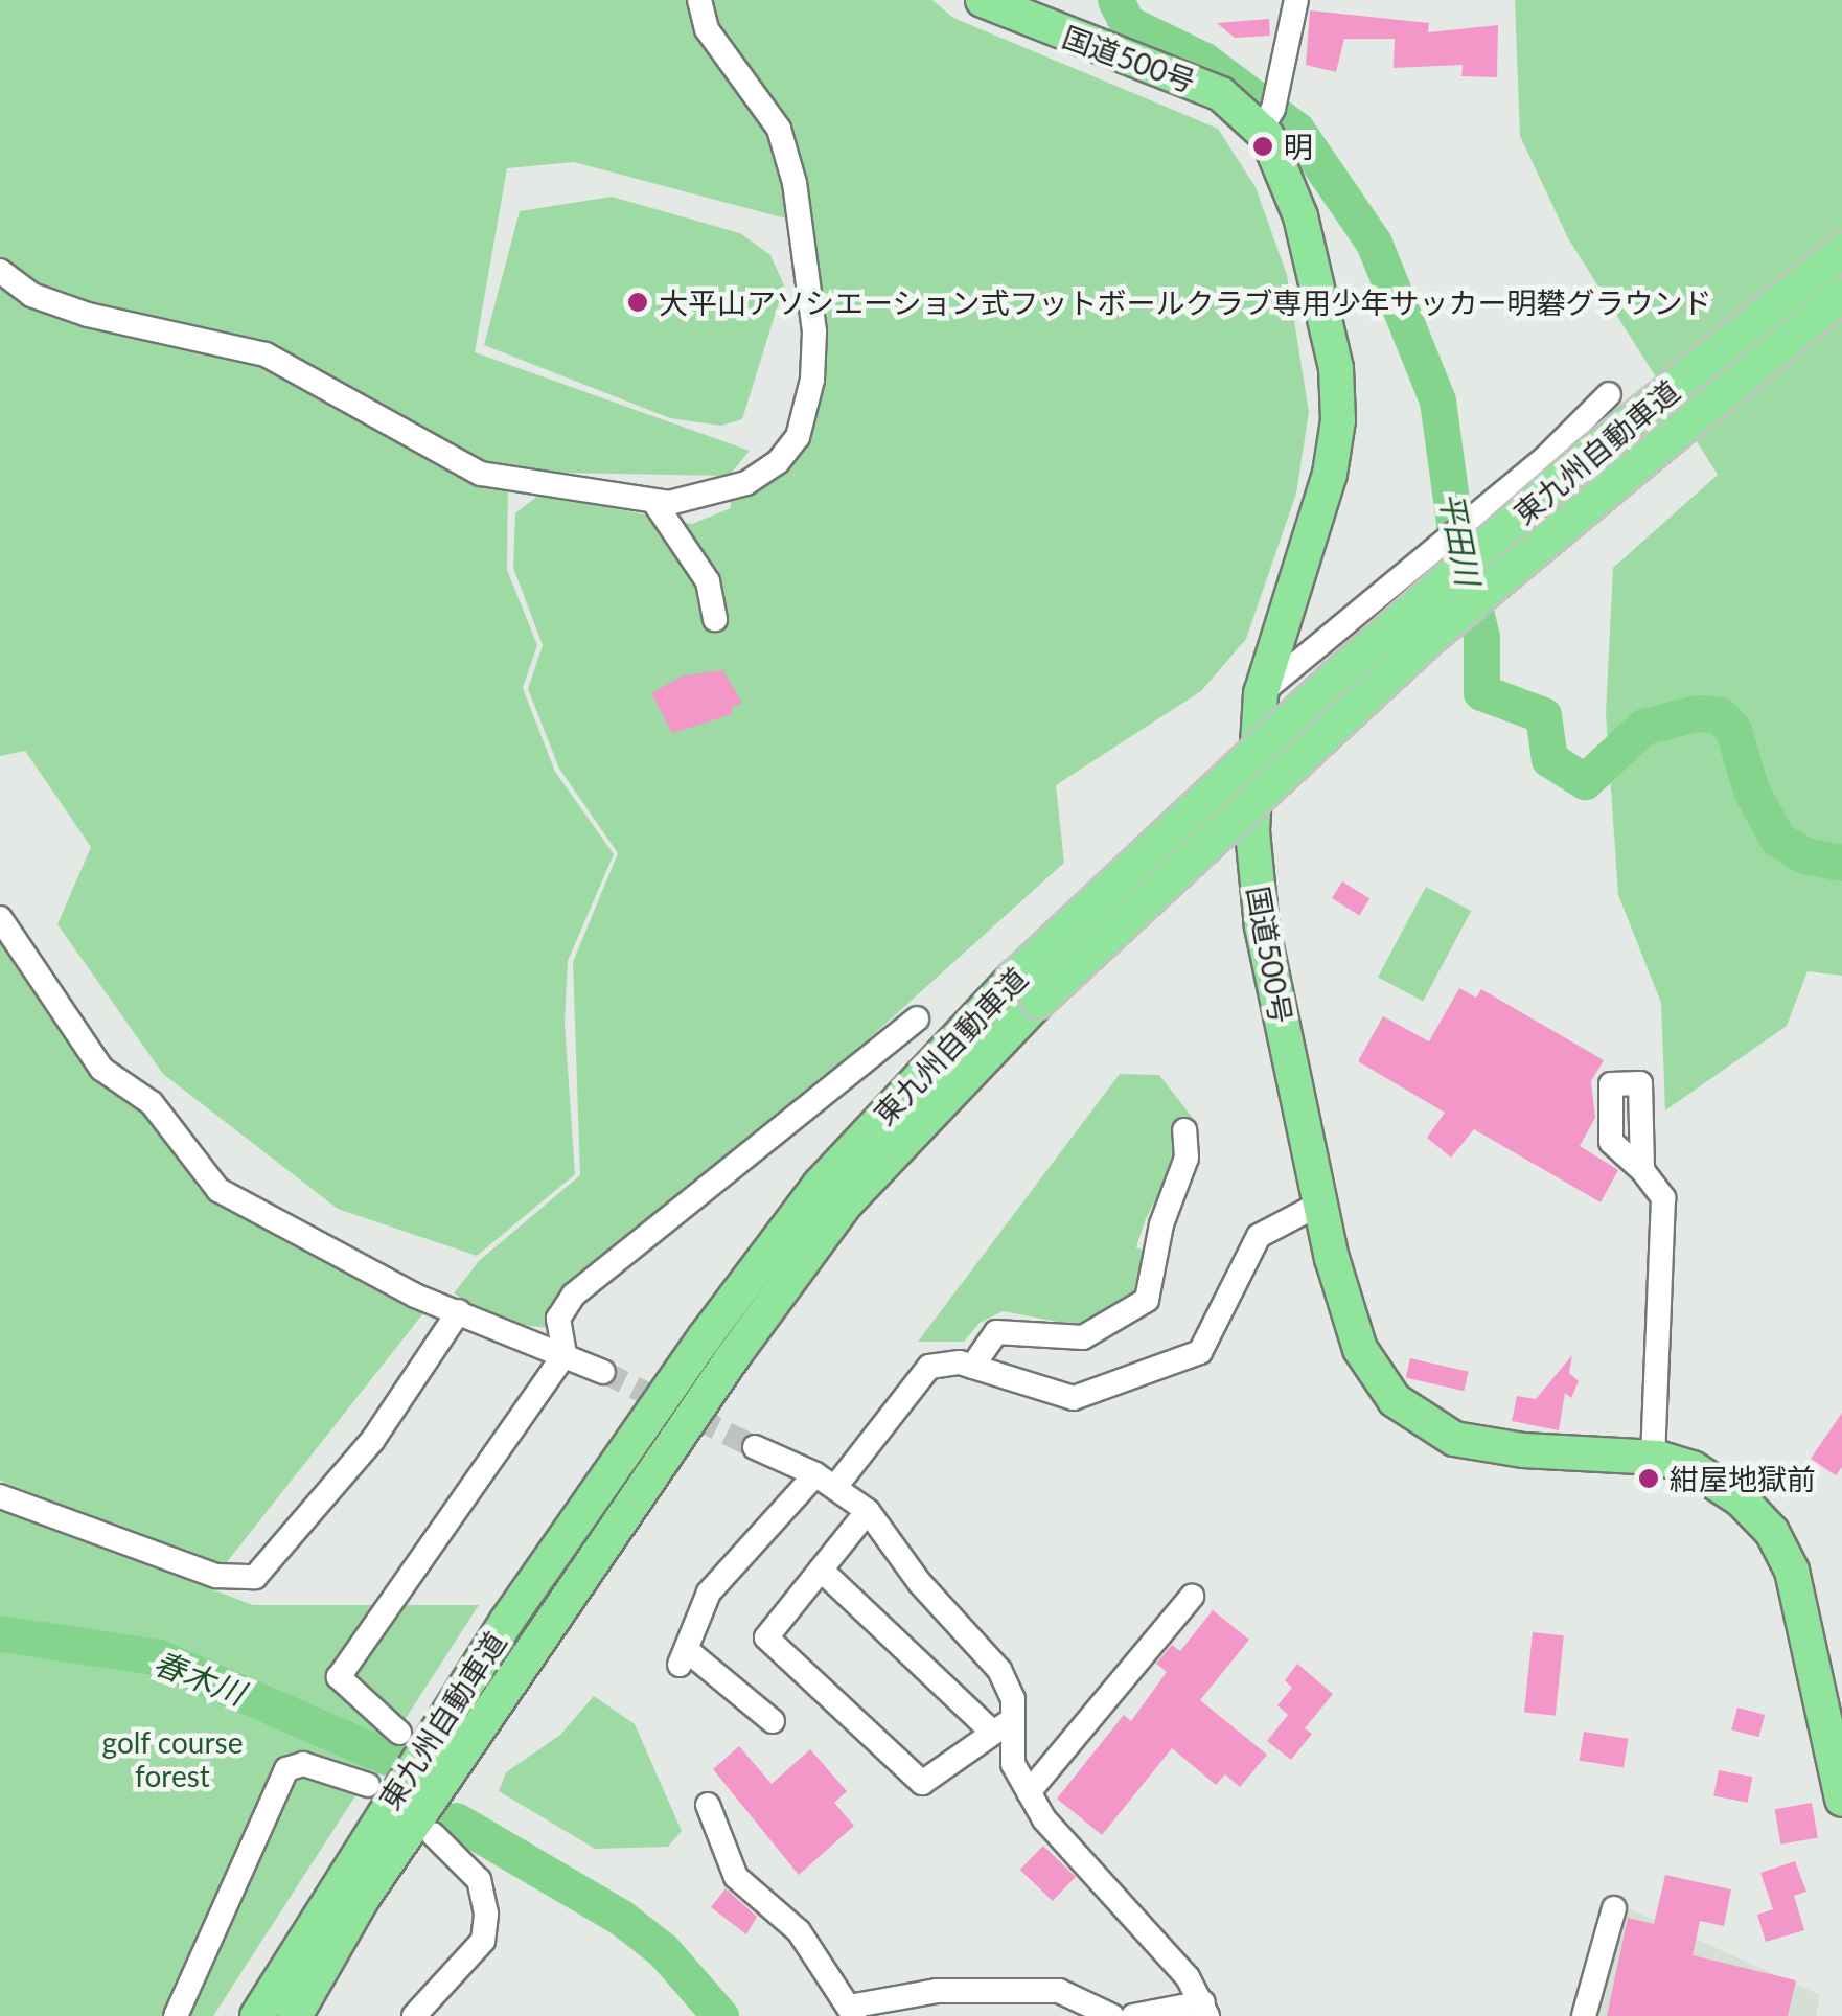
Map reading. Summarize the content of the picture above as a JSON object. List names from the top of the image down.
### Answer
{
  "streets": {
    "highway": ["国道500号", "東九州自動車道"]
  },
  "water": ["平田川", "春木川"],
  "parks": ["golf course forest"],
  "places": ["明", "大平山アソシエーション式フットボールクラブ専用少年サッカー明礬グラウンド", "紺屋地獄前"]
}
